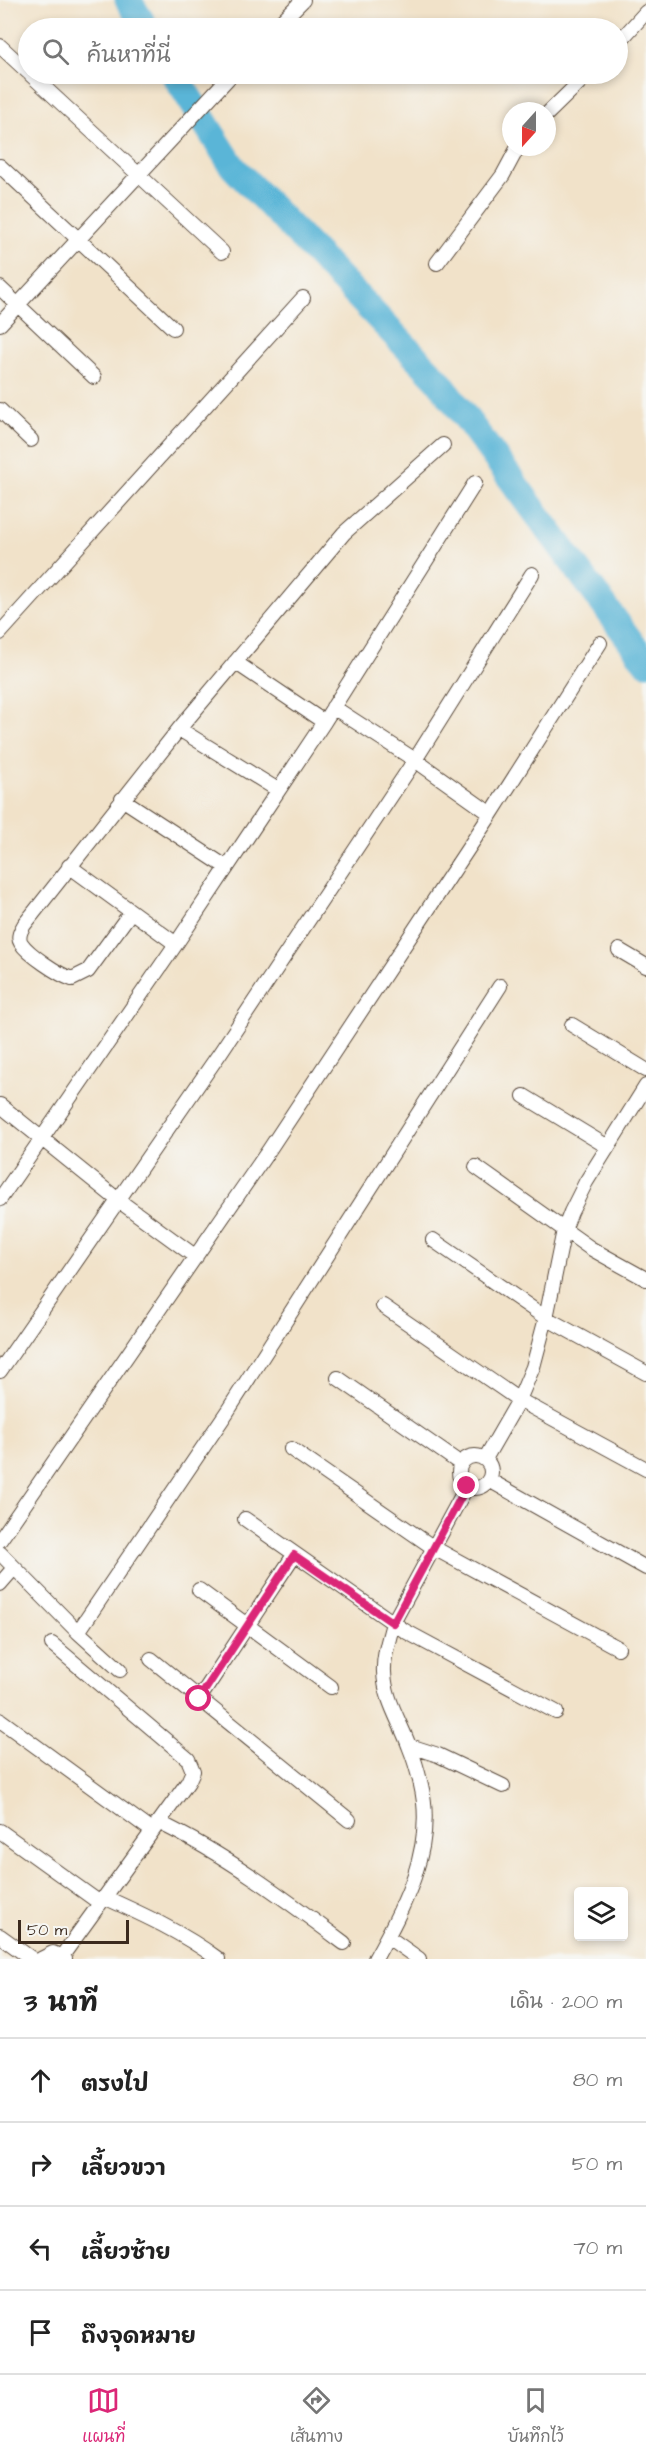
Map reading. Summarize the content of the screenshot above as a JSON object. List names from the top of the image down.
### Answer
{
  "scale_bar": "50 m",
  "north": "bottom",
  "page": {
    "search": "ค้นหาที่นี่",
    "scale": "50 m",
    "heading": ["3 นาที", "เดิน · 200 m"],
    "list": [
      ["ตรงไป", "80 m"],
      ["เลี้ยวขวา", "50 m"],
      ["เลี้ยวซ้าย", "70 m"],
      "ถึงจุดหมาย"
    ],
    "nav": ["แผนที่", "เส้นทาง", "บันทึกไว้"]
  }
}
